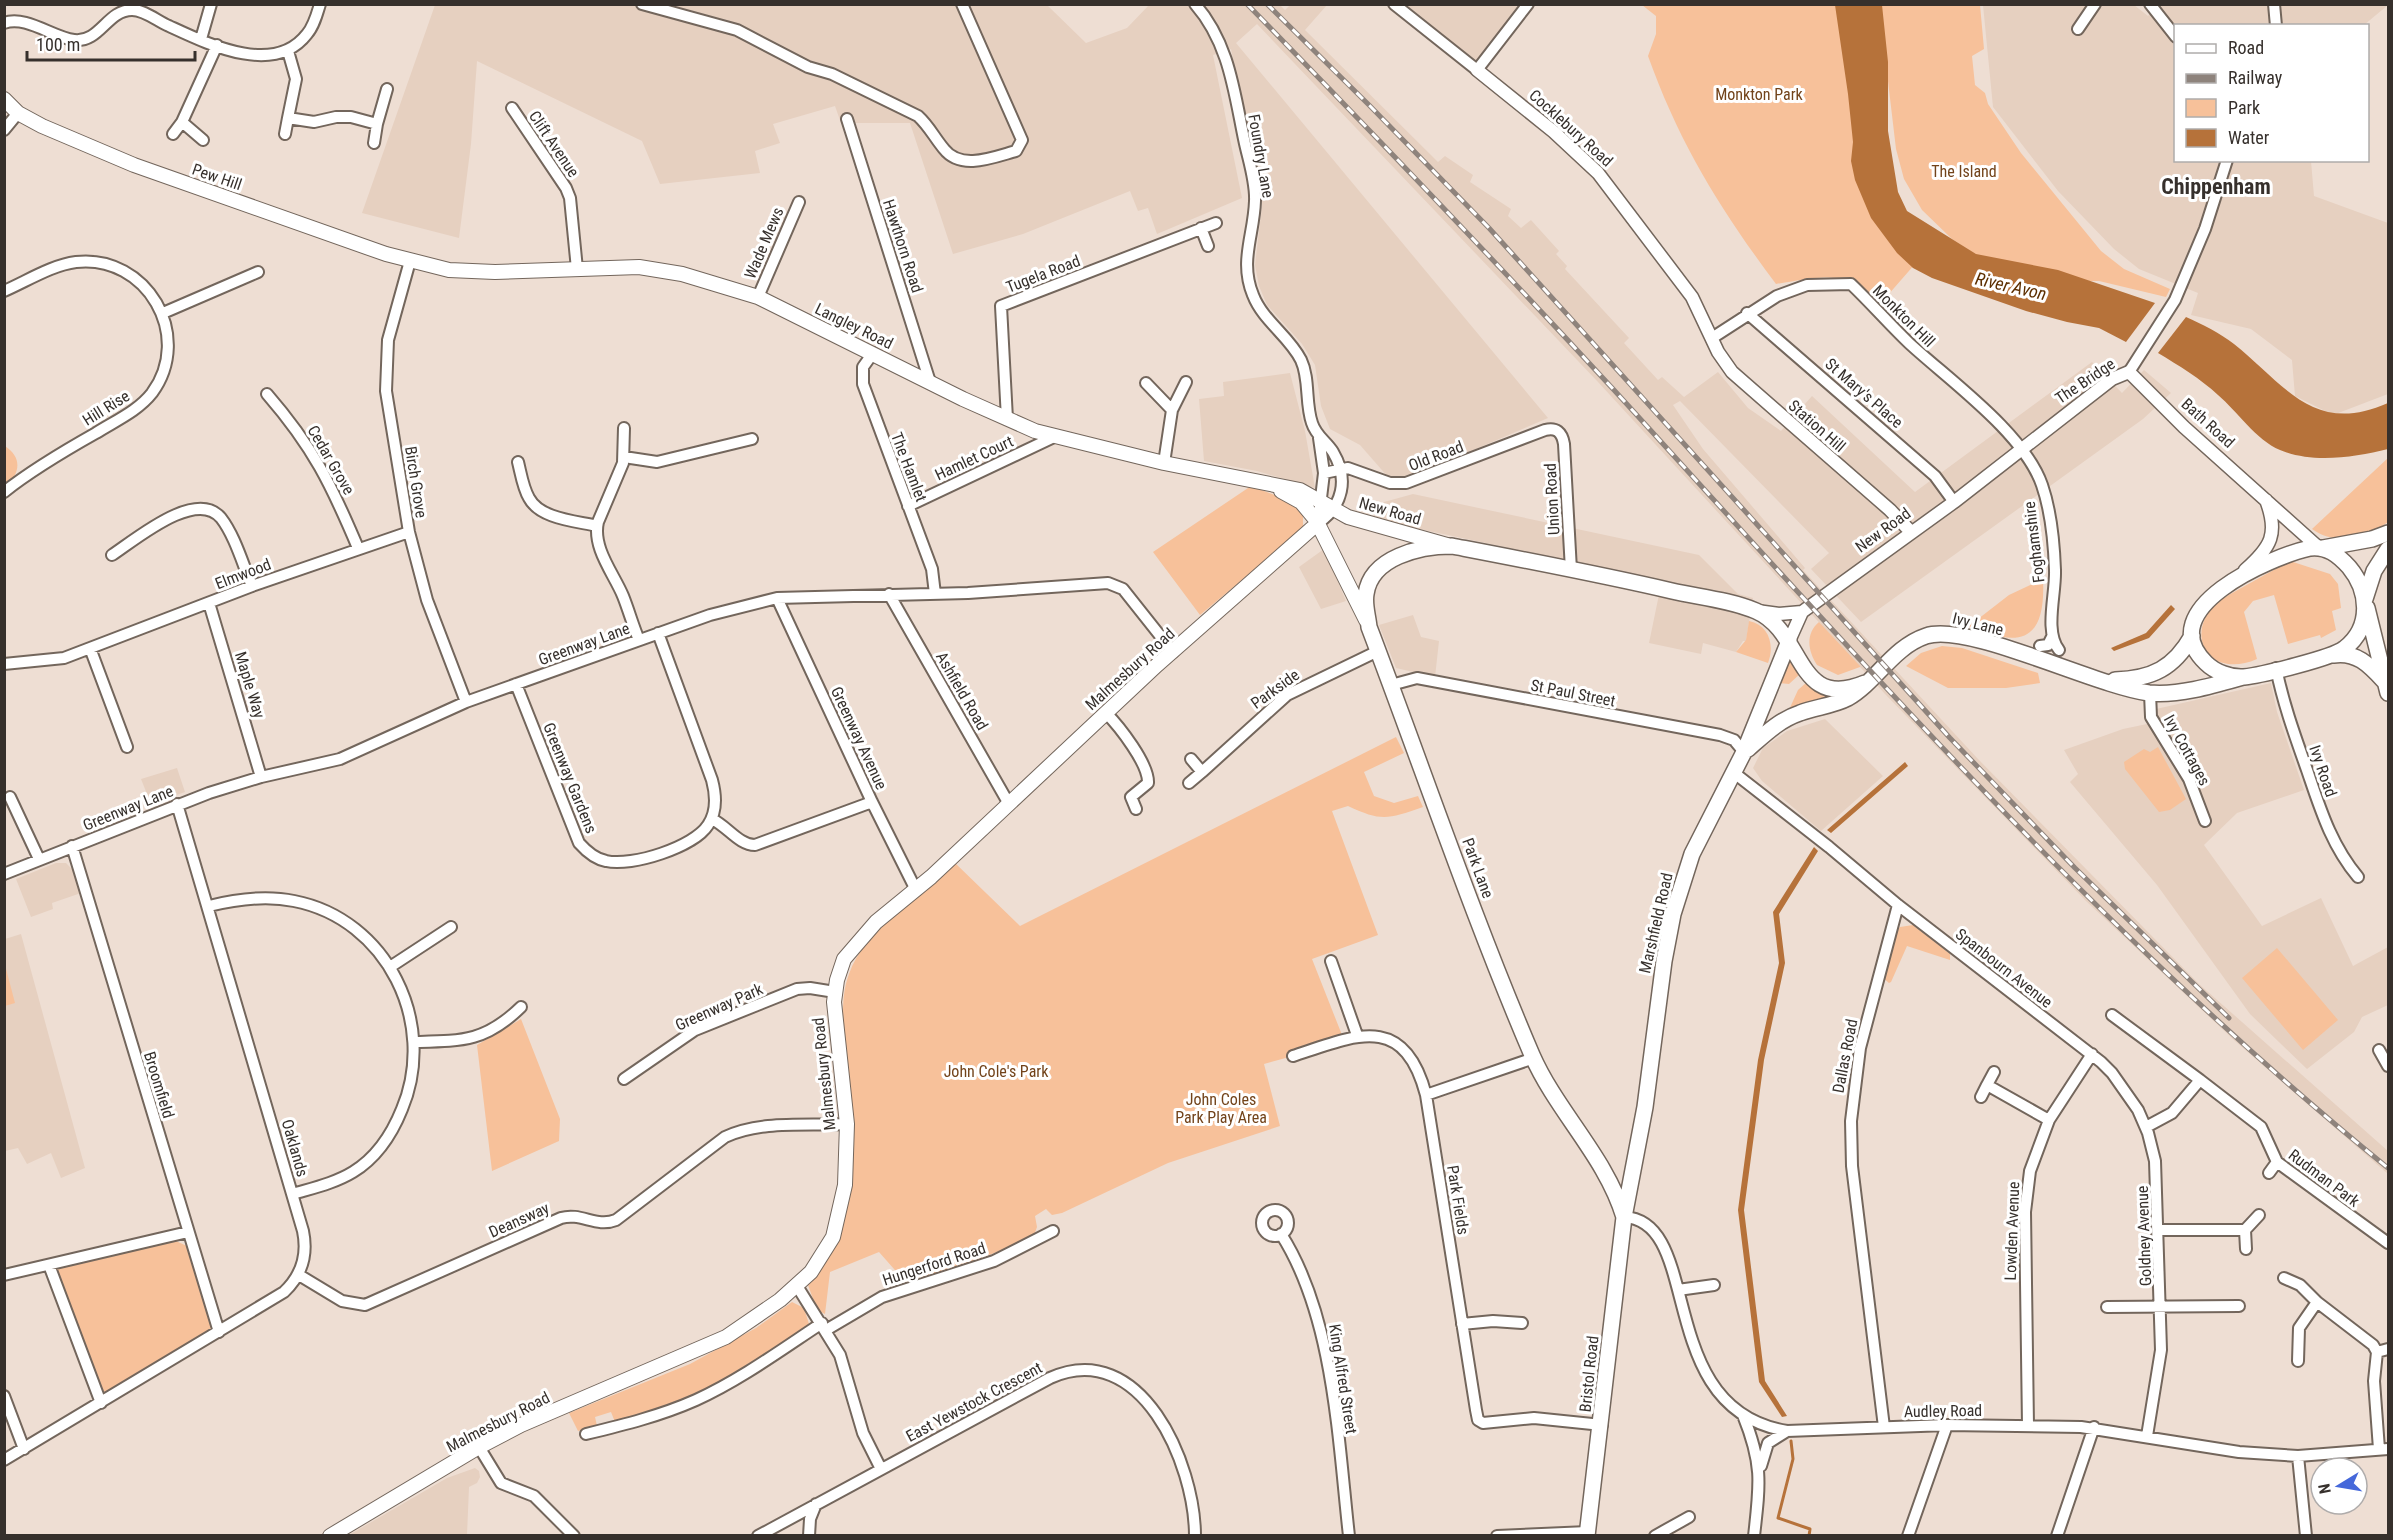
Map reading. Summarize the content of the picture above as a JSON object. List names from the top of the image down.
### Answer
{
  "streets": {
    "main road": [
      "Pew Hill",
      "Langley Road",
      "New Road",
      "Ivy Lane",
      "Malmesbury Road",
      "Park Lane",
      "Marshfield Road",
      "Bristol Road"
    ],
    "street": [
      "Cocklebury Road",
      "Clift Avenue",
      "Foundry Lane",
      "Wade Mews",
      "Hawthorn Road",
      "Tugela Road",
      "Monkton Hill",
      "The Bridge",
      "St Mary's Place",
      "Hill Rise",
      "Bath Road",
      "Station Hill",
      "Old Road",
      "Hamlet Court",
      "Cedar Grove",
      "The Hamlet",
      "Birch Grove",
      "Union Road",
      "Foghamshire",
      "Elmwood",
      "Greenway Lane",
      "Maple Way",
      "Parkside",
      "Ashfield Road",
      "St Paul Street",
      "Greenway Avenue",
      "Ivy Cottages",
      "Ivy Road",
      "Greenway Gardens",
      "Spanbourn Avenue",
      "Greenway Park",
      "Dallas Road",
      "Broomfield",
      "Oaklands",
      "Rudman Park",
      "Park Fields",
      "Deansway",
      "Lowden Avenue",
      "Goldney Avenue",
      "Hungerford Road",
      "King Alfred Street",
      "East Yewstock Crescent",
      "Audley Road"
    ]
  },
  "crossings": [
    ["Cocklebury Road", "Monkton Hill"],
    ["Cocklebury Road", "Station Hill"],
    ["Clift Avenue", "Langley Road"],
    ["Foundry Lane", "Old Road"],
    ["Foundry Lane", "New Road"],
    ["Pew Hill", "Langley Road"],
    ["Pew Hill", "Birch Grove"],
    ["Wade Mews", "Langley Road"],
    ["Hawthorn Road", "Langley Road"],
    ["Tugela Road", "Langley Road"],
    ["Monkton Hill", "The Bridge"],
    ["Monkton Hill", "St Mary's Place"],
    ["Monkton Hill", "Station Hill"],
    ["Monkton Hill", "New Road"],
    ["Monkton Hill", "Foghamshire"],
    ["Langley Road", "Hamlet Court"],
    ["Langley Road", "The Hamlet"],
    ["Langley Road", "Birch Grove"],
    ["Langley Road", "New Road"],
    ["Langley Road", "Malmesbury Road"],
    ["Langley Road", "Park Lane"],
    ["The Bridge", "Bath Road"],
    ["The Bridge", "New Road"],
    ["The Bridge", "Foghamshire"],
    ["St Mary's Place", "New Road"],
    ["Bath Road", "Ivy Lane"],
    ["Bath Road", "Ivy Road"],
    ["Station Hill", "New Road"],
    ["Old Road", "Union Road"],
    ["Hamlet Court", "The Hamlet"],
    ["Cedar Grove", "Elmwood"],
    ["The Hamlet", "Greenway Lane"],
    ["Birch Grove", "Elmwood"],
    ["Birch Grove", "Greenway Lane"],
    ["Union Road", "New Road"],
    ["New Road", "Foghamshire"],
    ["New Road", "Ivy Lane"],
    ["New Road", "Park Lane"],
    ["New Road", "Marshfield Road"],
    ["Elmwood", "Maple Way"],
    ["Ivy Lane", "St Paul Street"],
    ["Ivy Lane", "Ivy Cottages"],
    ["Ivy Lane", "Ivy Road"],
    ["Ivy Lane", "Marshfield Road"],
    ["Greenway Lane", "Malmesbury Road"],
    ["Greenway Lane", "Maple Way"],
    ["Greenway Lane", "Ashfield Road"],
    ["Greenway Lane", "Greenway Avenue"],
    ["Greenway Lane", "Greenway Gardens"],
    ["Greenway Lane", "Broomfield"],
    ["Greenway Lane", "Oaklands"],
    ["Malmesbury Road", "Ashfield Road"],
    ["Malmesbury Road", "Greenway Avenue"],
    ["Malmesbury Road", "Park Lane"],
    ["Malmesbury Road", "Greenway Park"],
    ["Malmesbury Road", "Deansway"],
    ["Parkside", "Park Lane"],
    ["St Paul Street", "Park Lane"],
    ["St Paul Street", "Marshfield Road"],
    ["Park Lane", "Marshfield Road"],
    ["Park Lane", "Bristol Road"],
    ["Park Lane", "Audley Road"],
    ["Marshfield Road", "Bristol Road"],
    ["Marshfield Road", "Audley Road"],
    ["Spanbourn Avenue", "Dallas Road"],
    ["Spanbourn Avenue", "Lowden Avenue"],
    ["Spanbourn Avenue", "Goldney Avenue"],
    ["Dallas Road", "Audley Road"],
    ["Oaklands", "Deansway"],
    ["Park Fields", "Bristol Road"],
    ["Lowden Avenue", "Goldney Avenue"],
    ["Lowden Avenue", "Audley Road"],
    ["Goldney Avenue", "Audley Road"],
    ["Bristol Road", "Audley Road"]
  ],
  "districts": ["Chippenham"],
  "water": ["River Avon"],
  "parks": [
    "Monkton Park",
    "The Island",
    "John Cole's Park",
    "John Coles Park Play Area"
  ],
  "legend": [
    "Road",
    "Railway",
    "Park",
    "Water"
  ],
  "scale_bar": "100 m",
  "north": "left"
}
